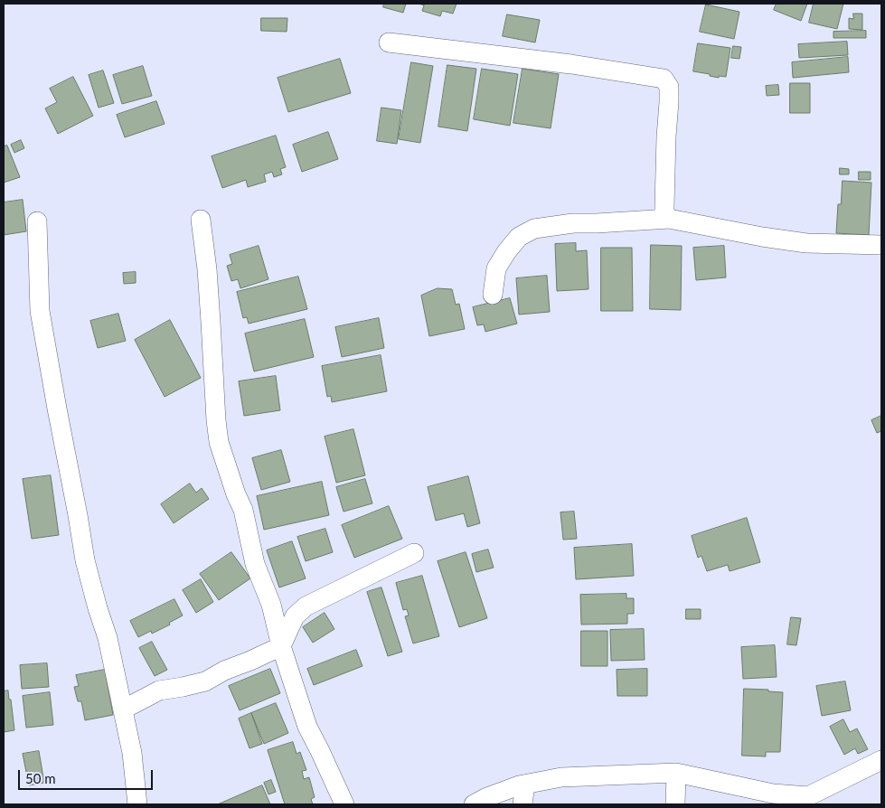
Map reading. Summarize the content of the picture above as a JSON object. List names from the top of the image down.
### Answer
{
  "scale_bar": "50 m"
}
